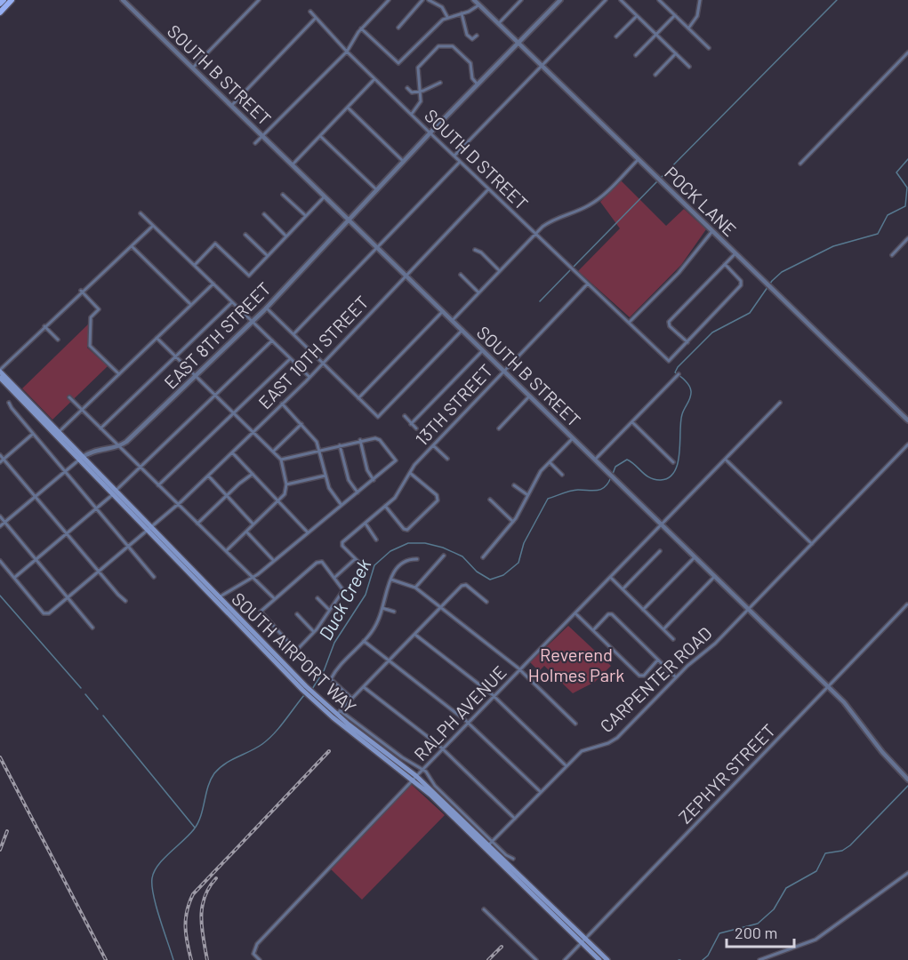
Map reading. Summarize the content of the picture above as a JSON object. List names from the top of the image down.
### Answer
{
  "streets": {
    "main road": ["SOUTH AIRPORT WAY"],
    "street": [
      "SOUTH B STREET",
      "SOUTH D STREET",
      "POCK LANE",
      "EAST 8TH STREET",
      "EAST 10TH STREET",
      "13TH STREET",
      "CARPENTER ROAD",
      "RALPH AVENUE",
      "ZEPHYR STREET"
    ]
  },
  "crossings": [
    ["SOUTH B STREET", "EAST 8TH STREET"],
    ["SOUTH B STREET", "EAST 10TH STREET"],
    ["SOUTH B STREET", "13TH STREET"],
    ["SOUTH B STREET", "CARPENTER ROAD"],
    ["SOUTH B STREET", "RALPH AVENUE"],
    ["SOUTH B STREET", "ZEPHYR STREET"],
    ["SOUTH D STREET", "EAST 8TH STREET"],
    ["SOUTH D STREET", "EAST 10TH STREET"],
    ["SOUTH D STREET", "13TH STREET"],
    ["POCK LANE", "EAST 8TH STREET"],
    ["EAST 8TH STREET", "SOUTH AIRPORT WAY"],
    ["EAST 10TH STREET", "SOUTH AIRPORT WAY"],
    ["SOUTH AIRPORT WAY", "CARPENTER ROAD"],
    ["SOUTH AIRPORT WAY", "RALPH AVENUE"],
    ["SOUTH AIRPORT WAY", "ZEPHYR STREET"]
  ],
  "water": ["Duck Creek"],
  "parks": ["Reverend Holmes Park"],
  "scale_bar": "200 m"
}
